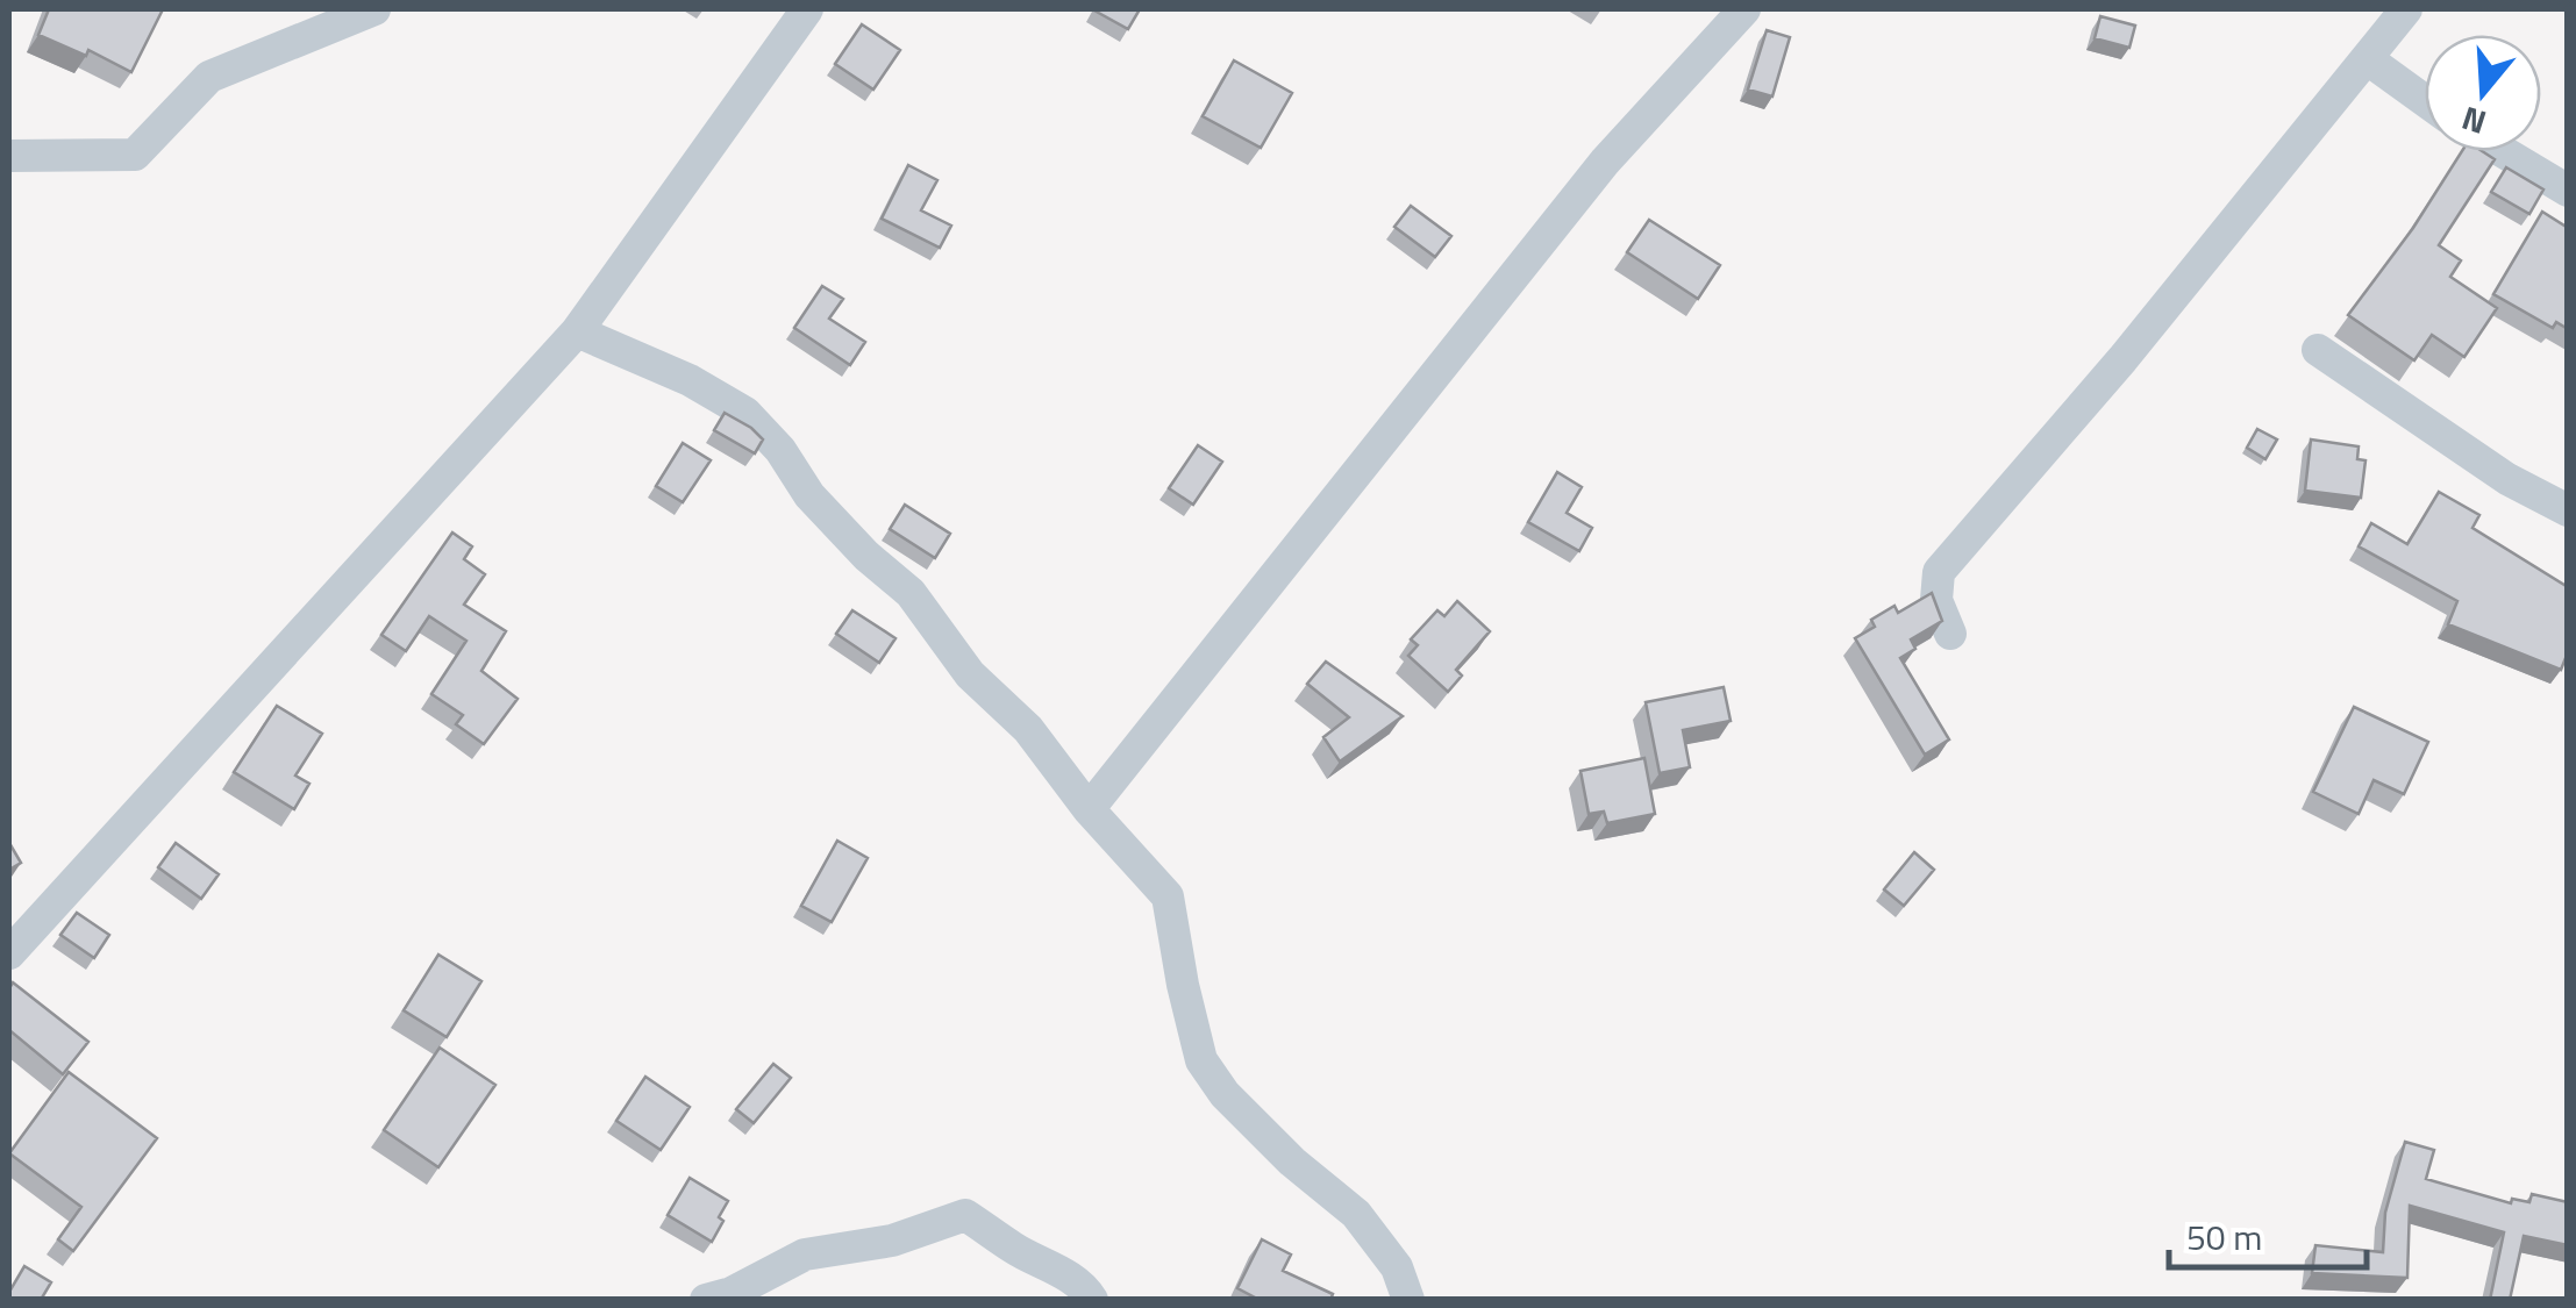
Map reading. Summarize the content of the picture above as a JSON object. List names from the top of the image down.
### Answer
{
  "scale_bar": "50 m",
  "north": "bottom"
}
